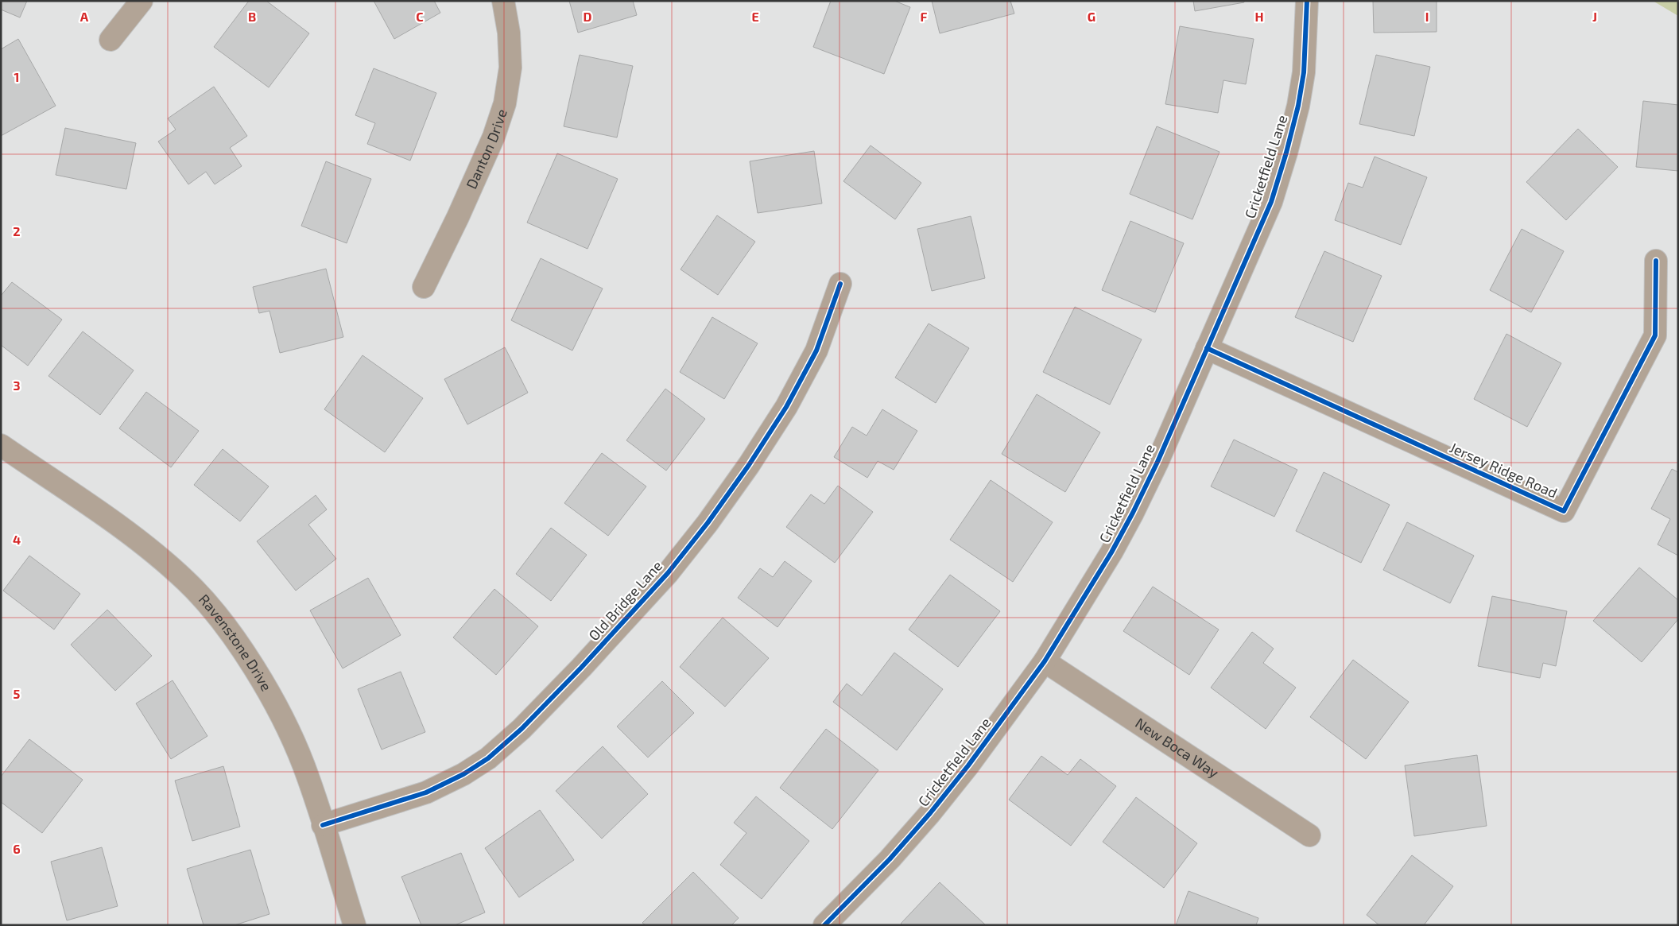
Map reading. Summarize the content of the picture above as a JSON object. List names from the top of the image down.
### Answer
{
  "streets": {
    "street": [
      "Danton Drive",
      "Cricketfield Lane",
      "Jersey Ridge Road",
      "Old Bridge Lane",
      "Ravenstone Drive",
      "New Boca Way"
    ]
  },
  "crossings": [
    ["Cricketfield Lane", "Jersey Ridge Road"],
    ["Cricketfield Lane", "New Boca Way"],
    ["Old Bridge Lane", "Ravenstone Drive"]
  ],
  "grid": {
    "columns": [
      "A",
      "B",
      "C",
      "D",
      "E",
      "F",
      "G",
      "H",
      "I",
      "J"
    ],
    "rows": [
      "1",
      "2",
      "3",
      "4",
      "5",
      "6"
    ]
  }
}
